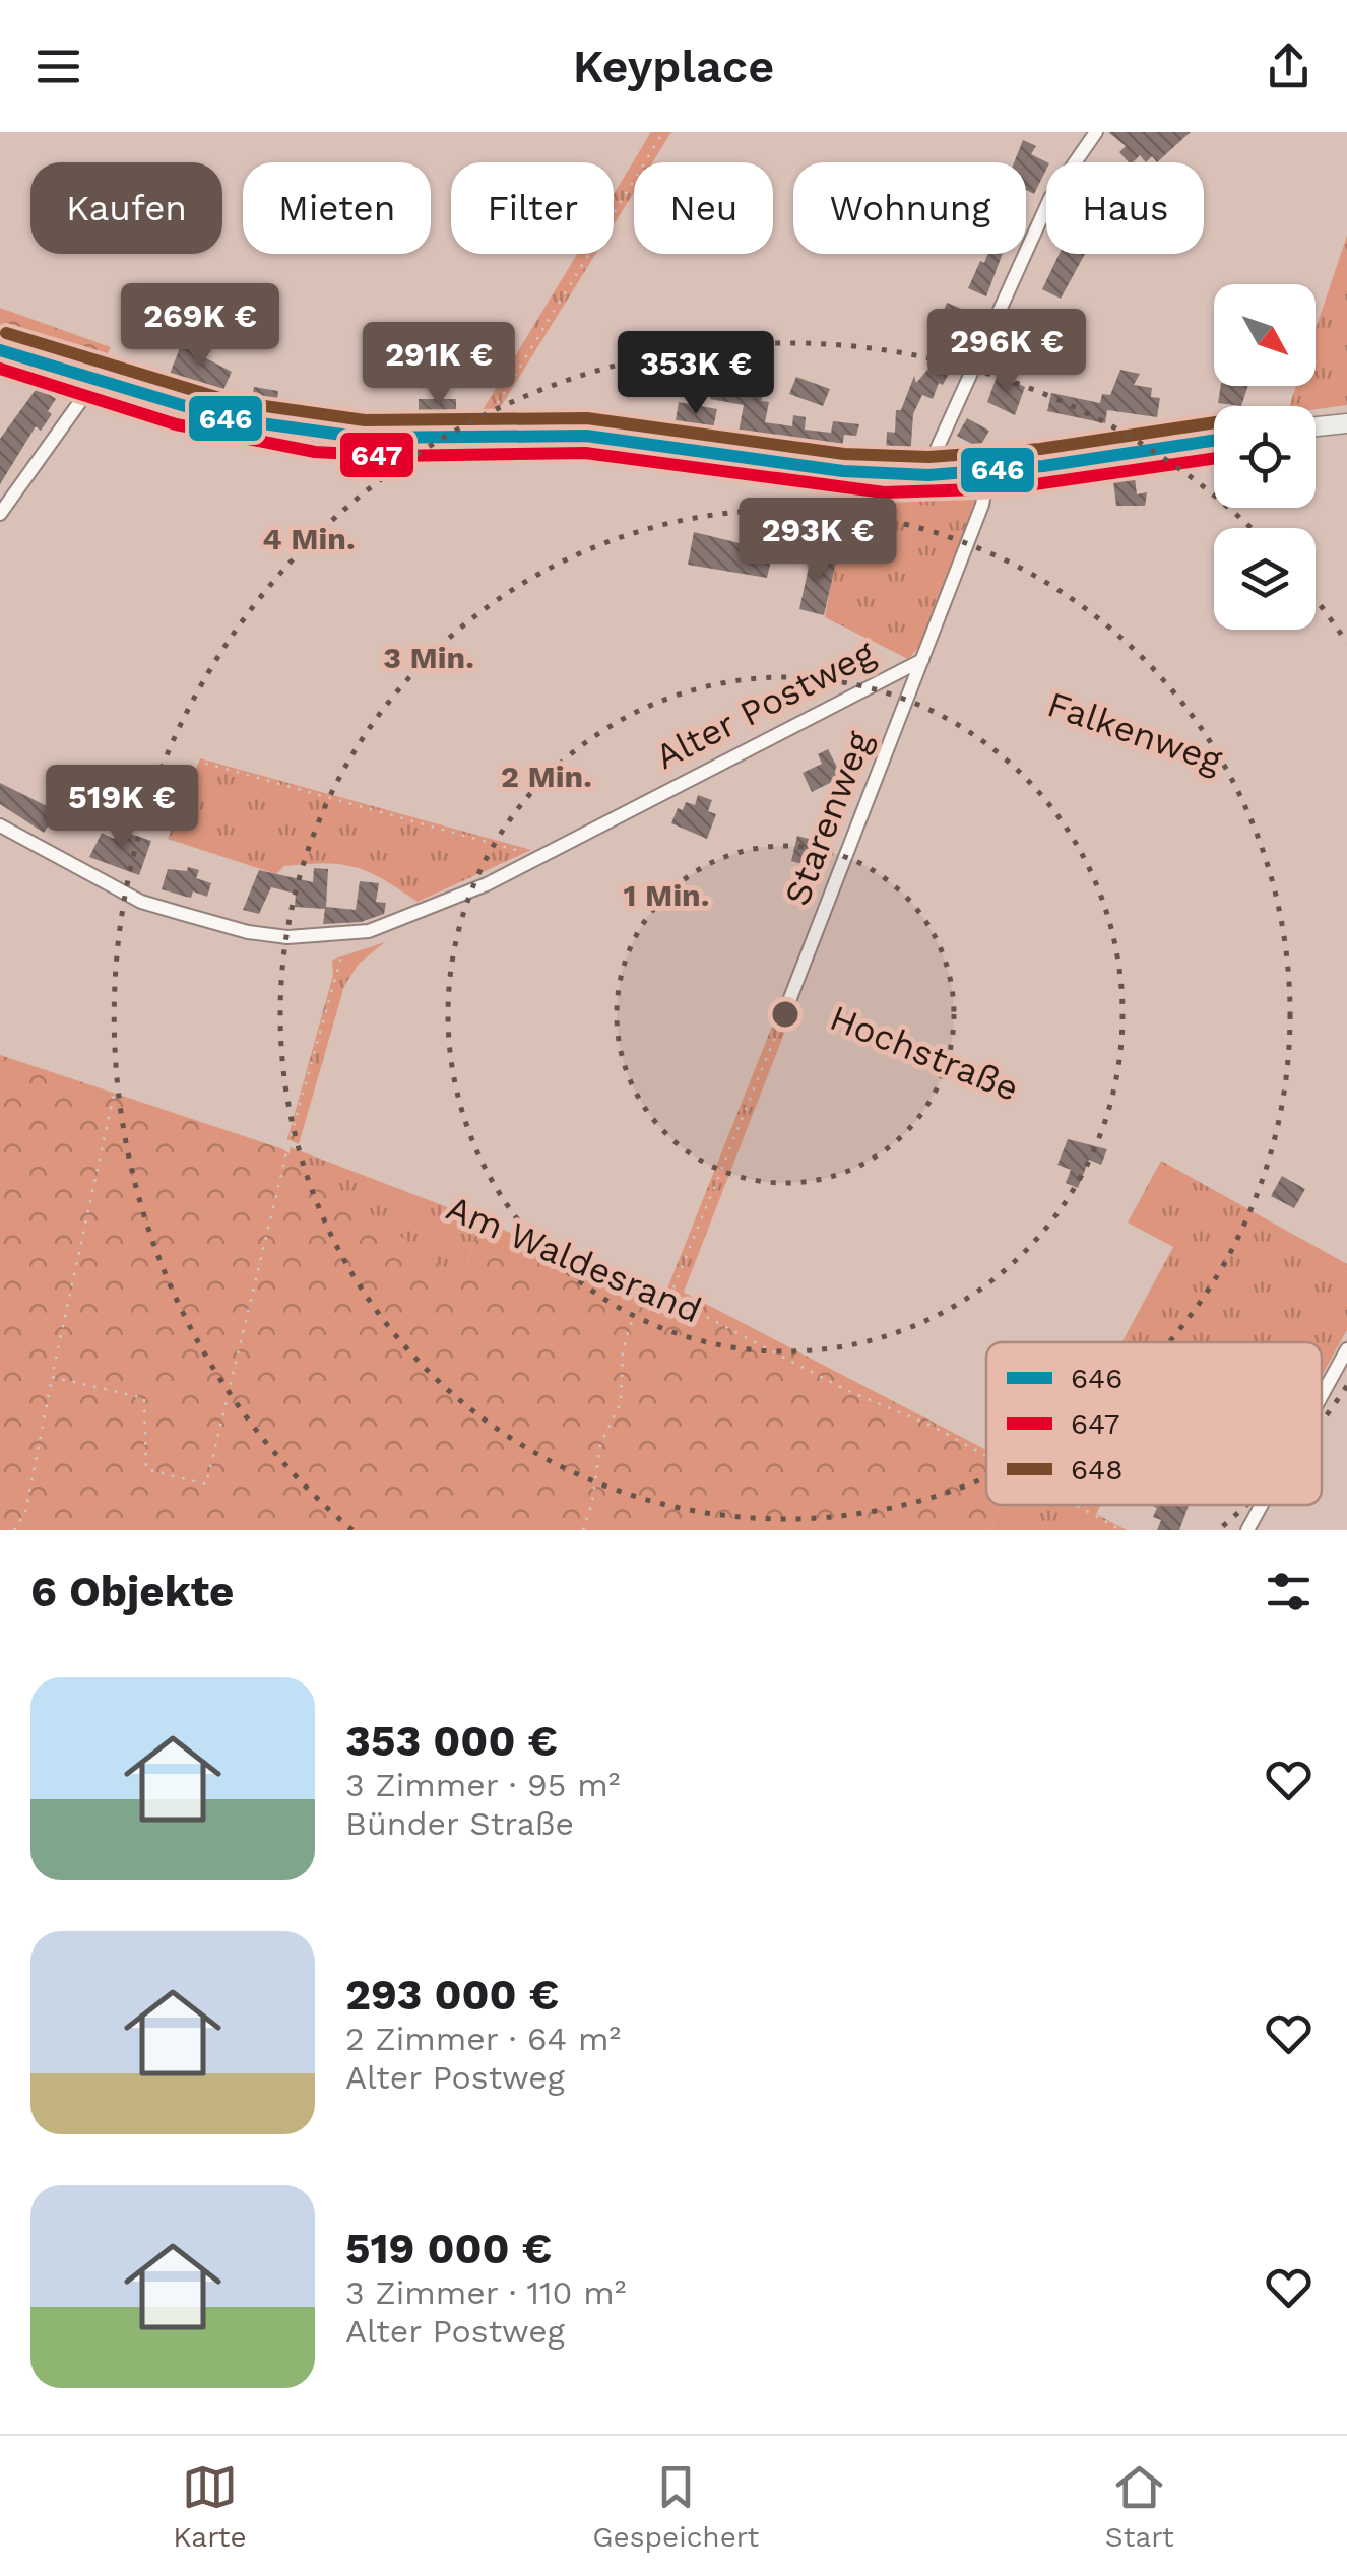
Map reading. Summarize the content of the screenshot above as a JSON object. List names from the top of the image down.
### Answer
{
  "streets": {
    "street": ["Alter Postweg", "Starenweg"],
    "path": ["Falkenweg", "Hochstraße", "Am Waldesrand"]
  },
  "crossings": [
    ["Alter Postweg", "Falkenweg"],
    ["Alter Postweg", "Starenweg"],
    ["Alter Postweg", "Hochstraße"],
    ["Falkenweg", "Starenweg"],
    ["Starenweg", "Hochstraße"]
  ],
  "lines": ["transit line 648", "transit line 646", "transit line 647"],
  "legend": ["646", "647", "648"],
  "north": "bottom right",
  "page": {
    "header": "Keyplace",
    "chip": [
      "Kaufen",
      "Mieten",
      "Filter",
      "Neu",
      "Wohnung",
      "Haus"
    ],
    "price": [
      "269K €",
      "296K €",
      "291K €",
      "353K €",
      "293K €",
      "519K €"
    ],
    "heading": "6 Objekte",
    "list": [
      {
        "name": "353 000 €",
        "note": "3 Zimmer · 95 m² · Bünder Straße"
      },
      {
        "name": "293 000 €",
        "note": "2 Zimmer · 64 m² · Alter Postweg"
      },
      {
        "name": "519 000 €",
        "note": "3 Zimmer · 110 m² · Alter Postweg"
      }
    ],
    "tabs": ["Karte", "Gespeichert", "Start"]
  },
  "rings": [
    "4 Min.",
    "3 Min.",
    "2 Min.",
    "1 Min."
  ]
}
